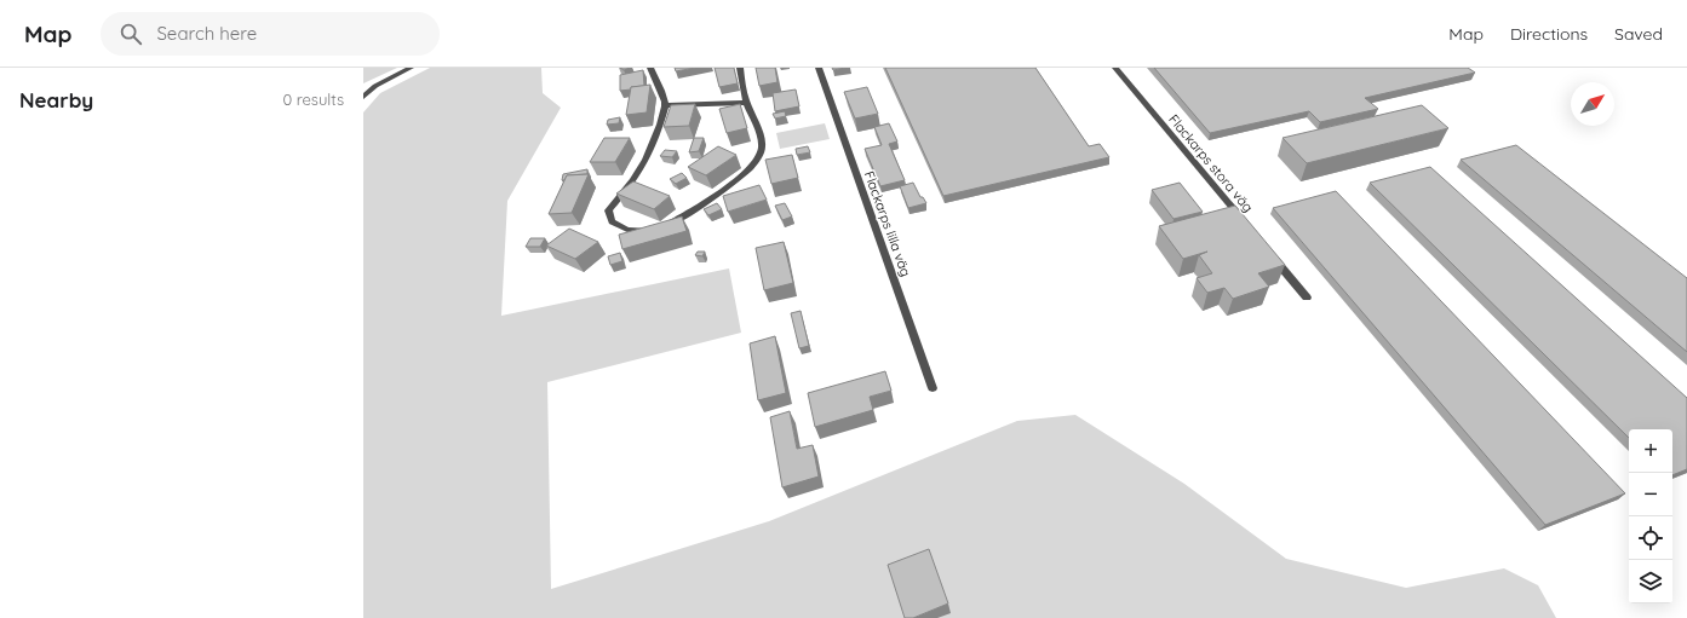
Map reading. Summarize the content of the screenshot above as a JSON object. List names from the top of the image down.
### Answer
{
  "streets": {
    "street": ["Flackarps stora väg", "Flackarps lilla väg"]
  },
  "north": "top right",
  "page": {
    "header": "Map",
    "search": "Search here",
    "nav": ["Map", "Directions", "Saved"],
    "heading": ["Nearby", "0 results"],
    "map_buttons": ["+", "−"]
  }
}
